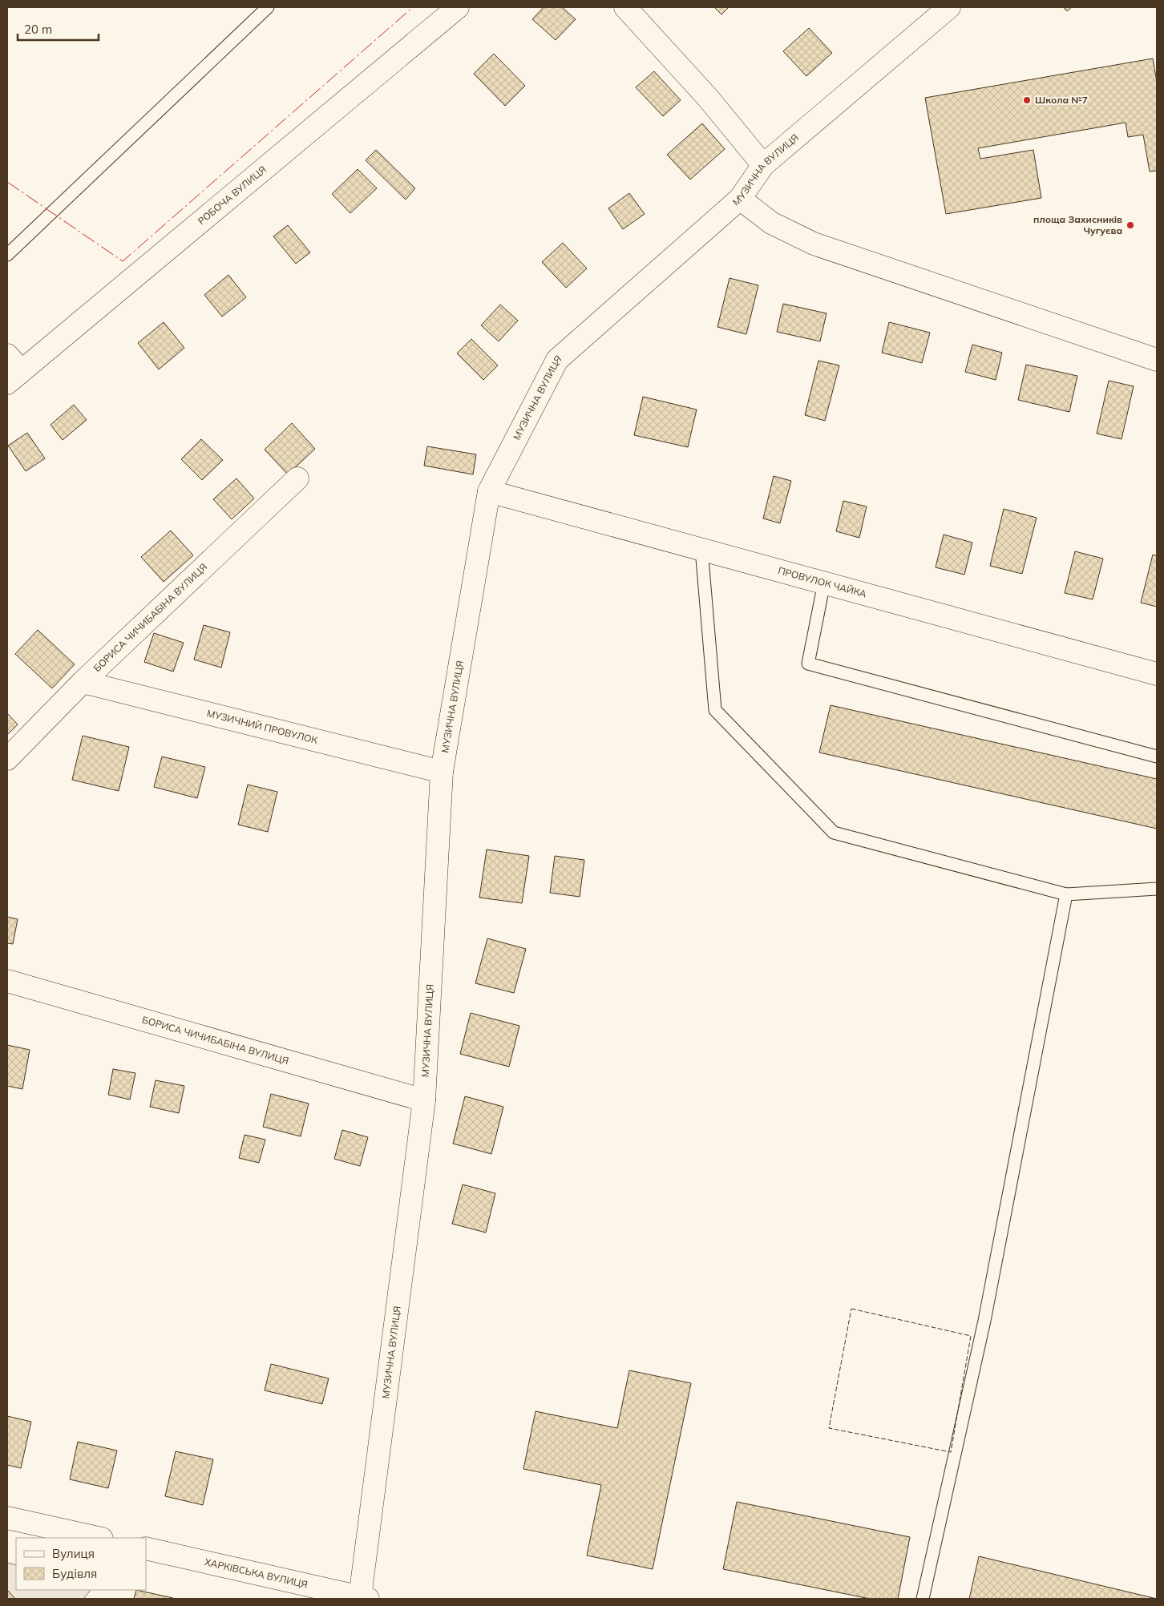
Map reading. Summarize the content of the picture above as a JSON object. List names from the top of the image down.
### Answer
{
  "streets": {
    "street": [
      "МУЗИЧНА ВУЛИЦЯ",
      "РОБОЧА ВУЛИЦЯ",
      "ПРОВУЛОК ЧАЙКА",
      "БОРИСА ЧИЧИБАБІНА ВУЛИЦЯ",
      "МУЗИЧНИЙ ПРОВУЛОК",
      "ХАРКІВСЬКА ВУЛИЦЯ"
    ]
  },
  "crossings": [
    ["МУЗИЧНА ВУЛИЦЯ", "ПРОВУЛОК ЧАЙКА"],
    ["МУЗИЧНА ВУЛИЦЯ", "БОРИСА ЧИЧИБАБІНА ВУЛИЦЯ"],
    ["МУЗИЧНА ВУЛИЦЯ", "МУЗИЧНИЙ ПРОВУЛОК"],
    ["МУЗИЧНА ВУЛИЦЯ", "ХАРКІВСЬКА ВУЛИЦЯ"],
    ["БОРИСА ЧИЧИБАБІНА ВУЛИЦЯ", "МУЗИЧНИЙ ПРОВУЛОК"]
  ],
  "places": ["Школа №7", "площа Захисників Чугуєва"],
  "legend": ["Вулиця", "Будівля"],
  "scale_bar": "20 m"
}
